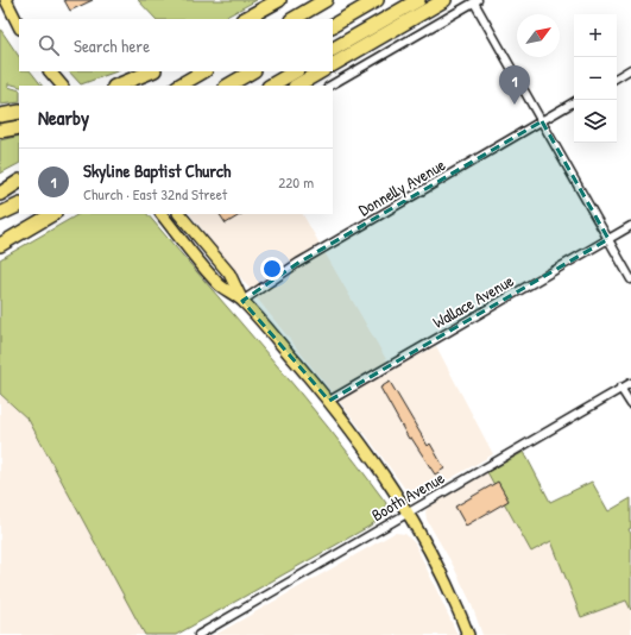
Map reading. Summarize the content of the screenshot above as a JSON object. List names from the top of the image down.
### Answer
{
  "streets": {
    "street": ["Donnelly Avenue", "Wallace Avenue", "Booth Avenue"]
  },
  "north": "top right",
  "page": {
    "map_buttons": ["+", "−"],
    "search": "Search here",
    "pins": "1",
    "heading": "Nearby",
    "list": [
      {
        "mark": "1",
        "name": "Skyline Baptist Church",
        "note": "Church · East 32nd Street",
        "value": "220 m"
      }
    ]
  }
}
